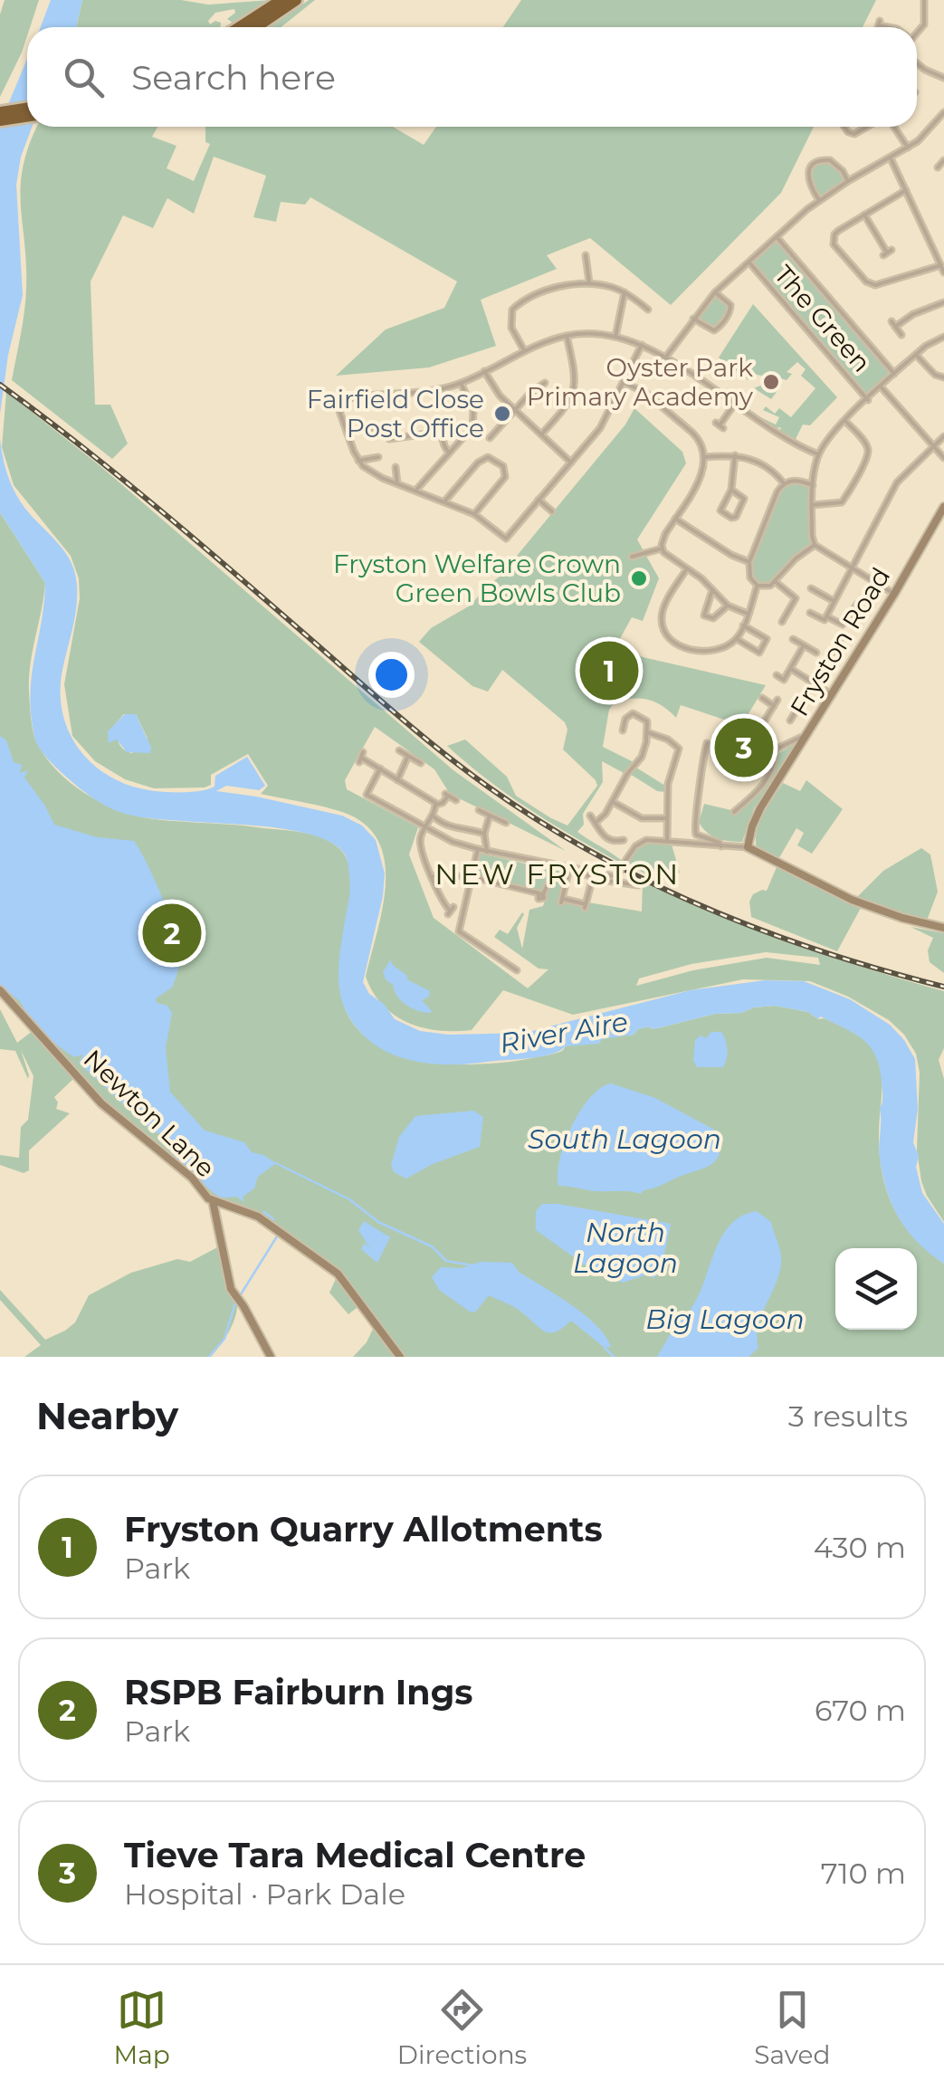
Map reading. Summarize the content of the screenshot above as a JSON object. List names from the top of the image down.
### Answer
{
  "streets": {
    "street": ["The Green", "Fryston Road", "Newton Lane"]
  },
  "districts": ["NEW FRYSTON"],
  "water": [
    "River Aire",
    "South Lagoon",
    "North Lagoon",
    "Big Lagoon"
  ],
  "places": ["Oyster Park Primary Academy", "Fairfield Close Post Office", "Fryston Welfare Crown Green Bowls Club"],
  "page": {
    "search": "Search here",
    "pins": ["1", "3", "2"],
    "heading": ["Nearby", "3 results"],
    "list": [
      {
        "mark": "1",
        "name": "Fryston Quarry Allotments",
        "note": "Park",
        "value": "430 m"
      },
      {
        "mark": "2",
        "name": "RSPB Fairburn Ings",
        "note": "Park",
        "value": "670 m"
      },
      {
        "mark": "3",
        "name": "Tieve Tara Medical Centre",
        "note": "Hospital · Park Dale",
        "value": "710 m"
      }
    ],
    "nav": ["Map", "Directions", "Saved"]
  }
}
